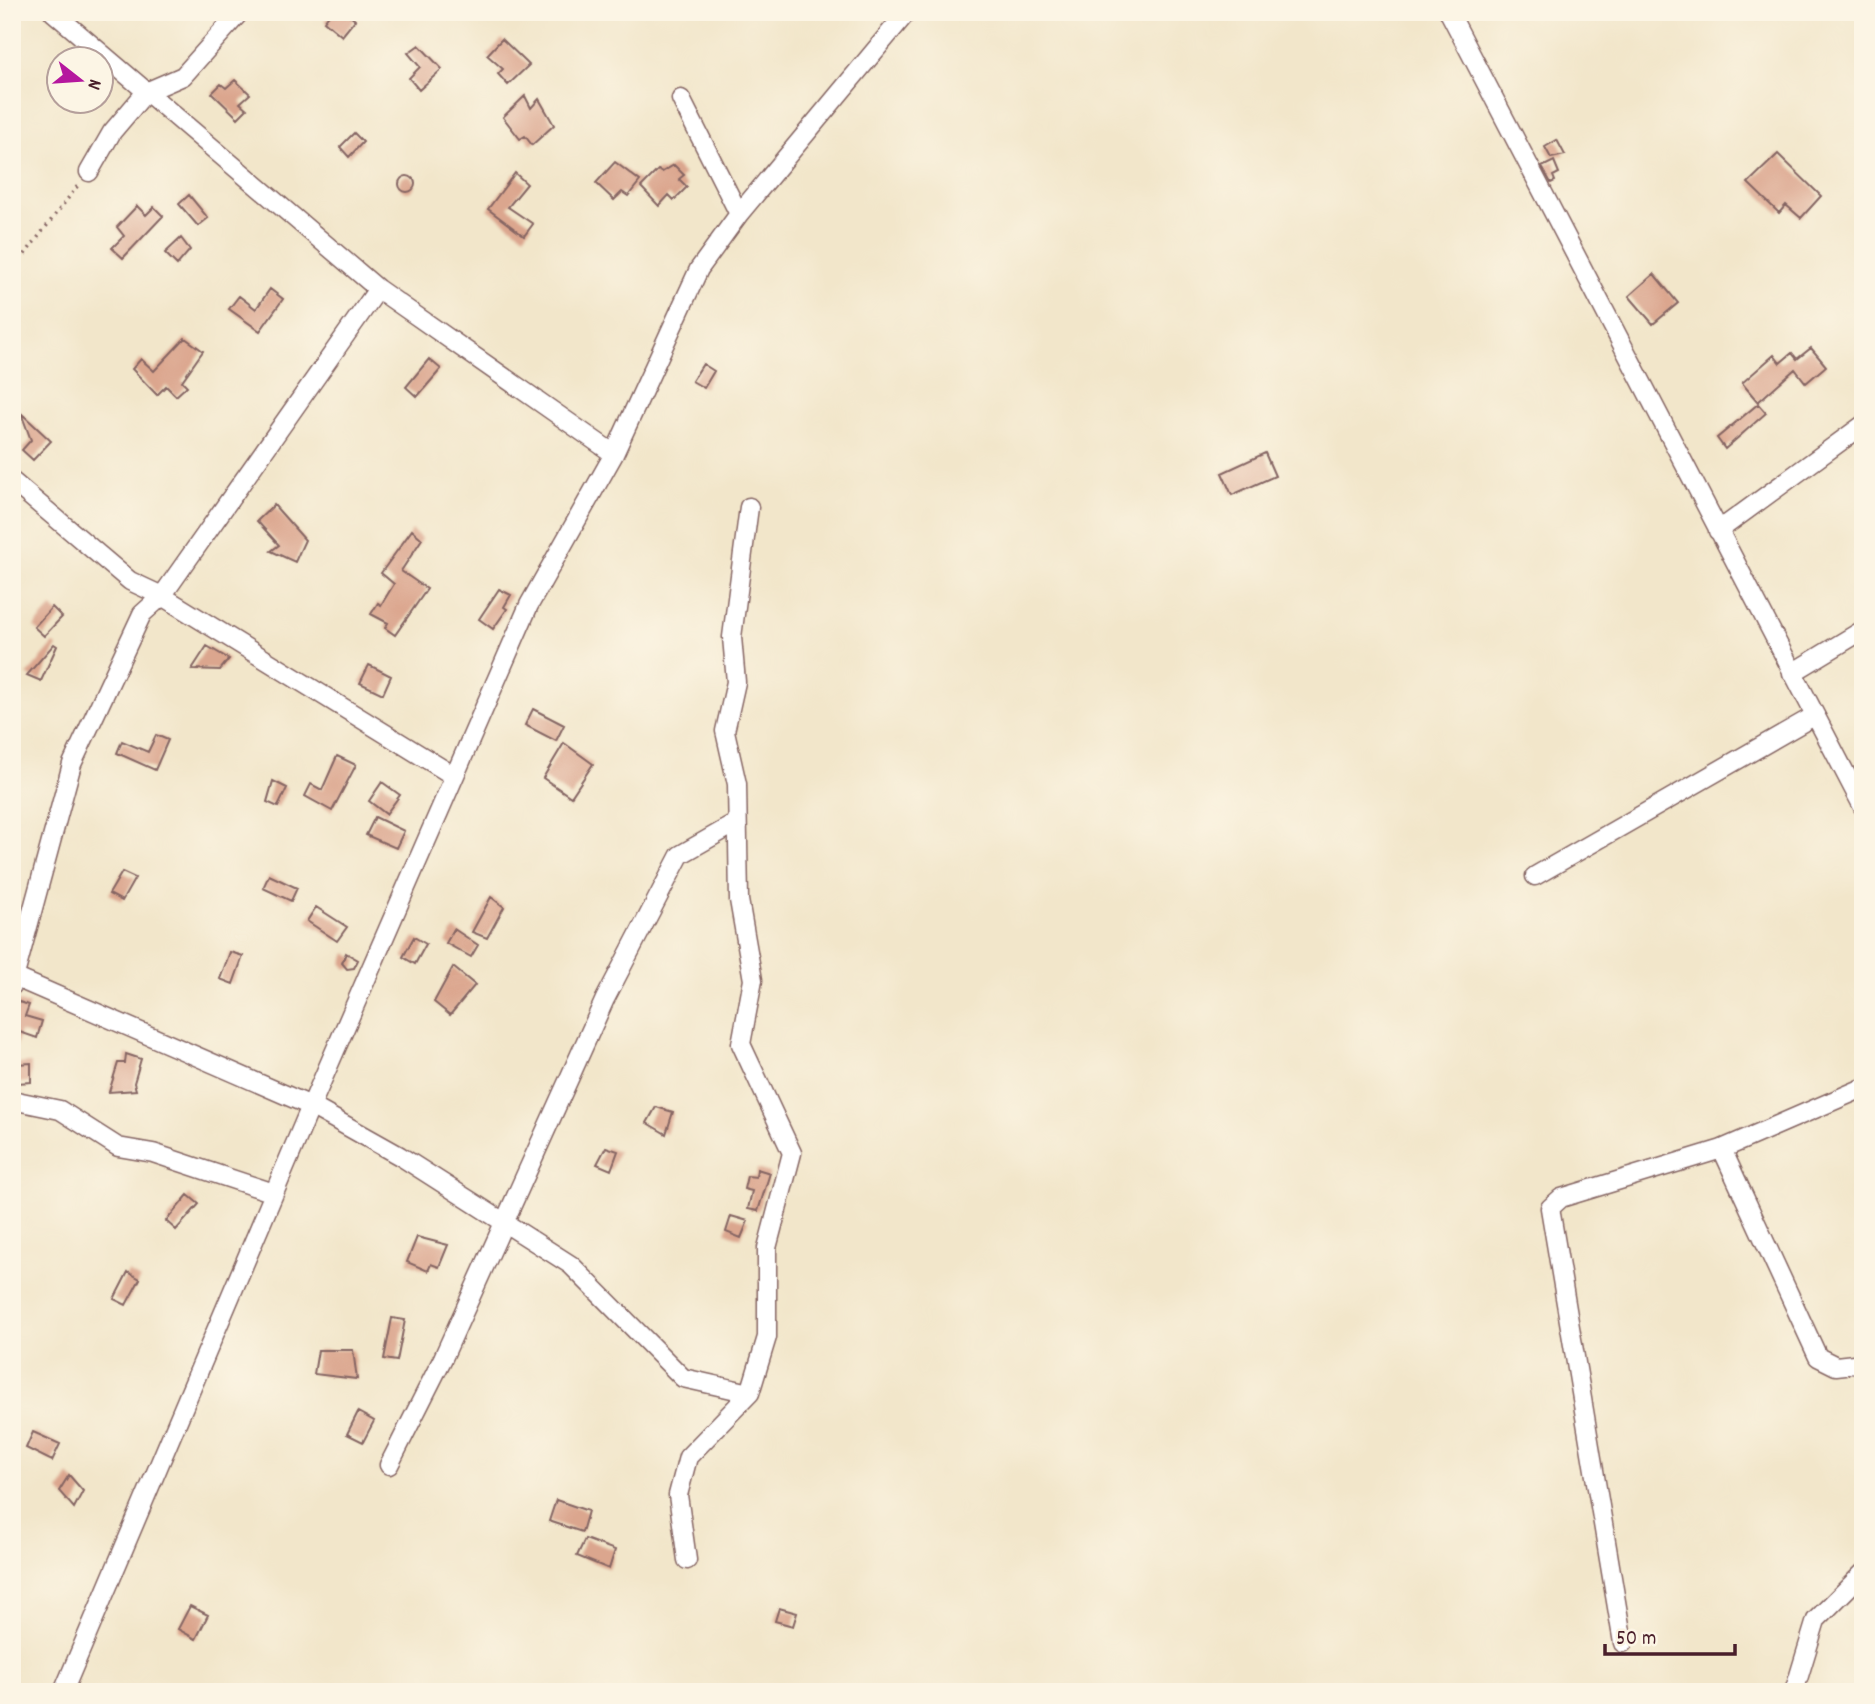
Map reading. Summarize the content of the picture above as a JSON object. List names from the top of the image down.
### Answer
{
  "scale_bar": "50 m",
  "north": "right"
}
